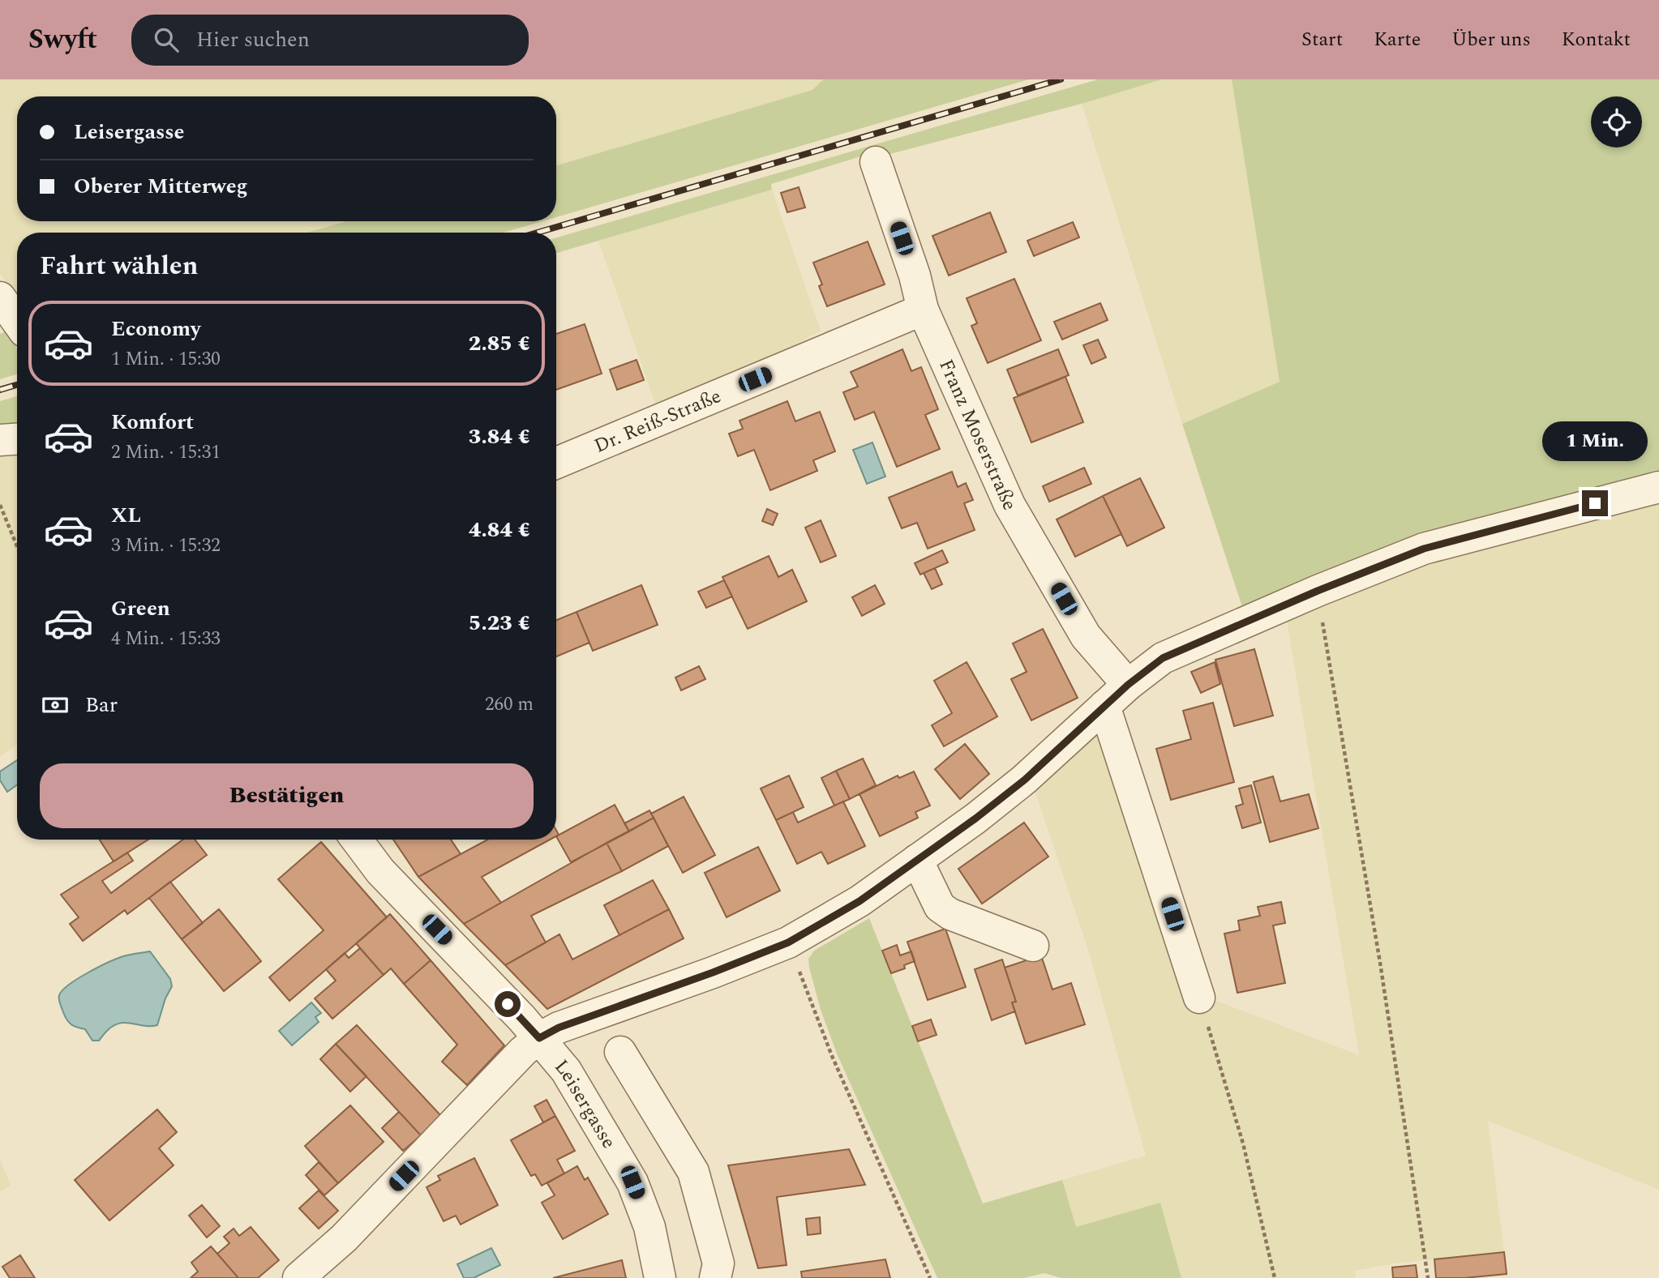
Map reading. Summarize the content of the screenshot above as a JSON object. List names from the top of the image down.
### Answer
{
  "streets": {
    "street": ["Dr. Reiß-Straße", "Franz Moserstraße", "Leisergasse"]
  },
  "crossings": [
    ["Dr. Reiß-Straße", "Franz Moserstraße"]
  ],
  "page": {
    "header": "Swyft",
    "search": "Hier suchen",
    "nav": [
      "Start",
      "Karte",
      "Über uns",
      "Kontakt"
    ],
    "banner": ["Leisergasse", "Oberer Mitterweg"],
    "heading": "Fahrt wählen",
    "list": [
      {
        "name": "Economy",
        "note": "1 Min. · 15:30",
        "value": "2.85 €"
      },
      {
        "name": "Komfort",
        "note": "2 Min. · 15:31",
        "value": "3.84 €"
      },
      {
        "name": "XL",
        "note": "3 Min. · 15:32",
        "value": "4.84 €"
      },
      {
        "name": "Green",
        "note": "4 Min. · 15:33",
        "value": "5.23 €"
      }
    ],
    "bubble": "1 Min.",
    "pay": ["Bar", "260 m"],
    "buttons": "Bestätigen"
  }
}
